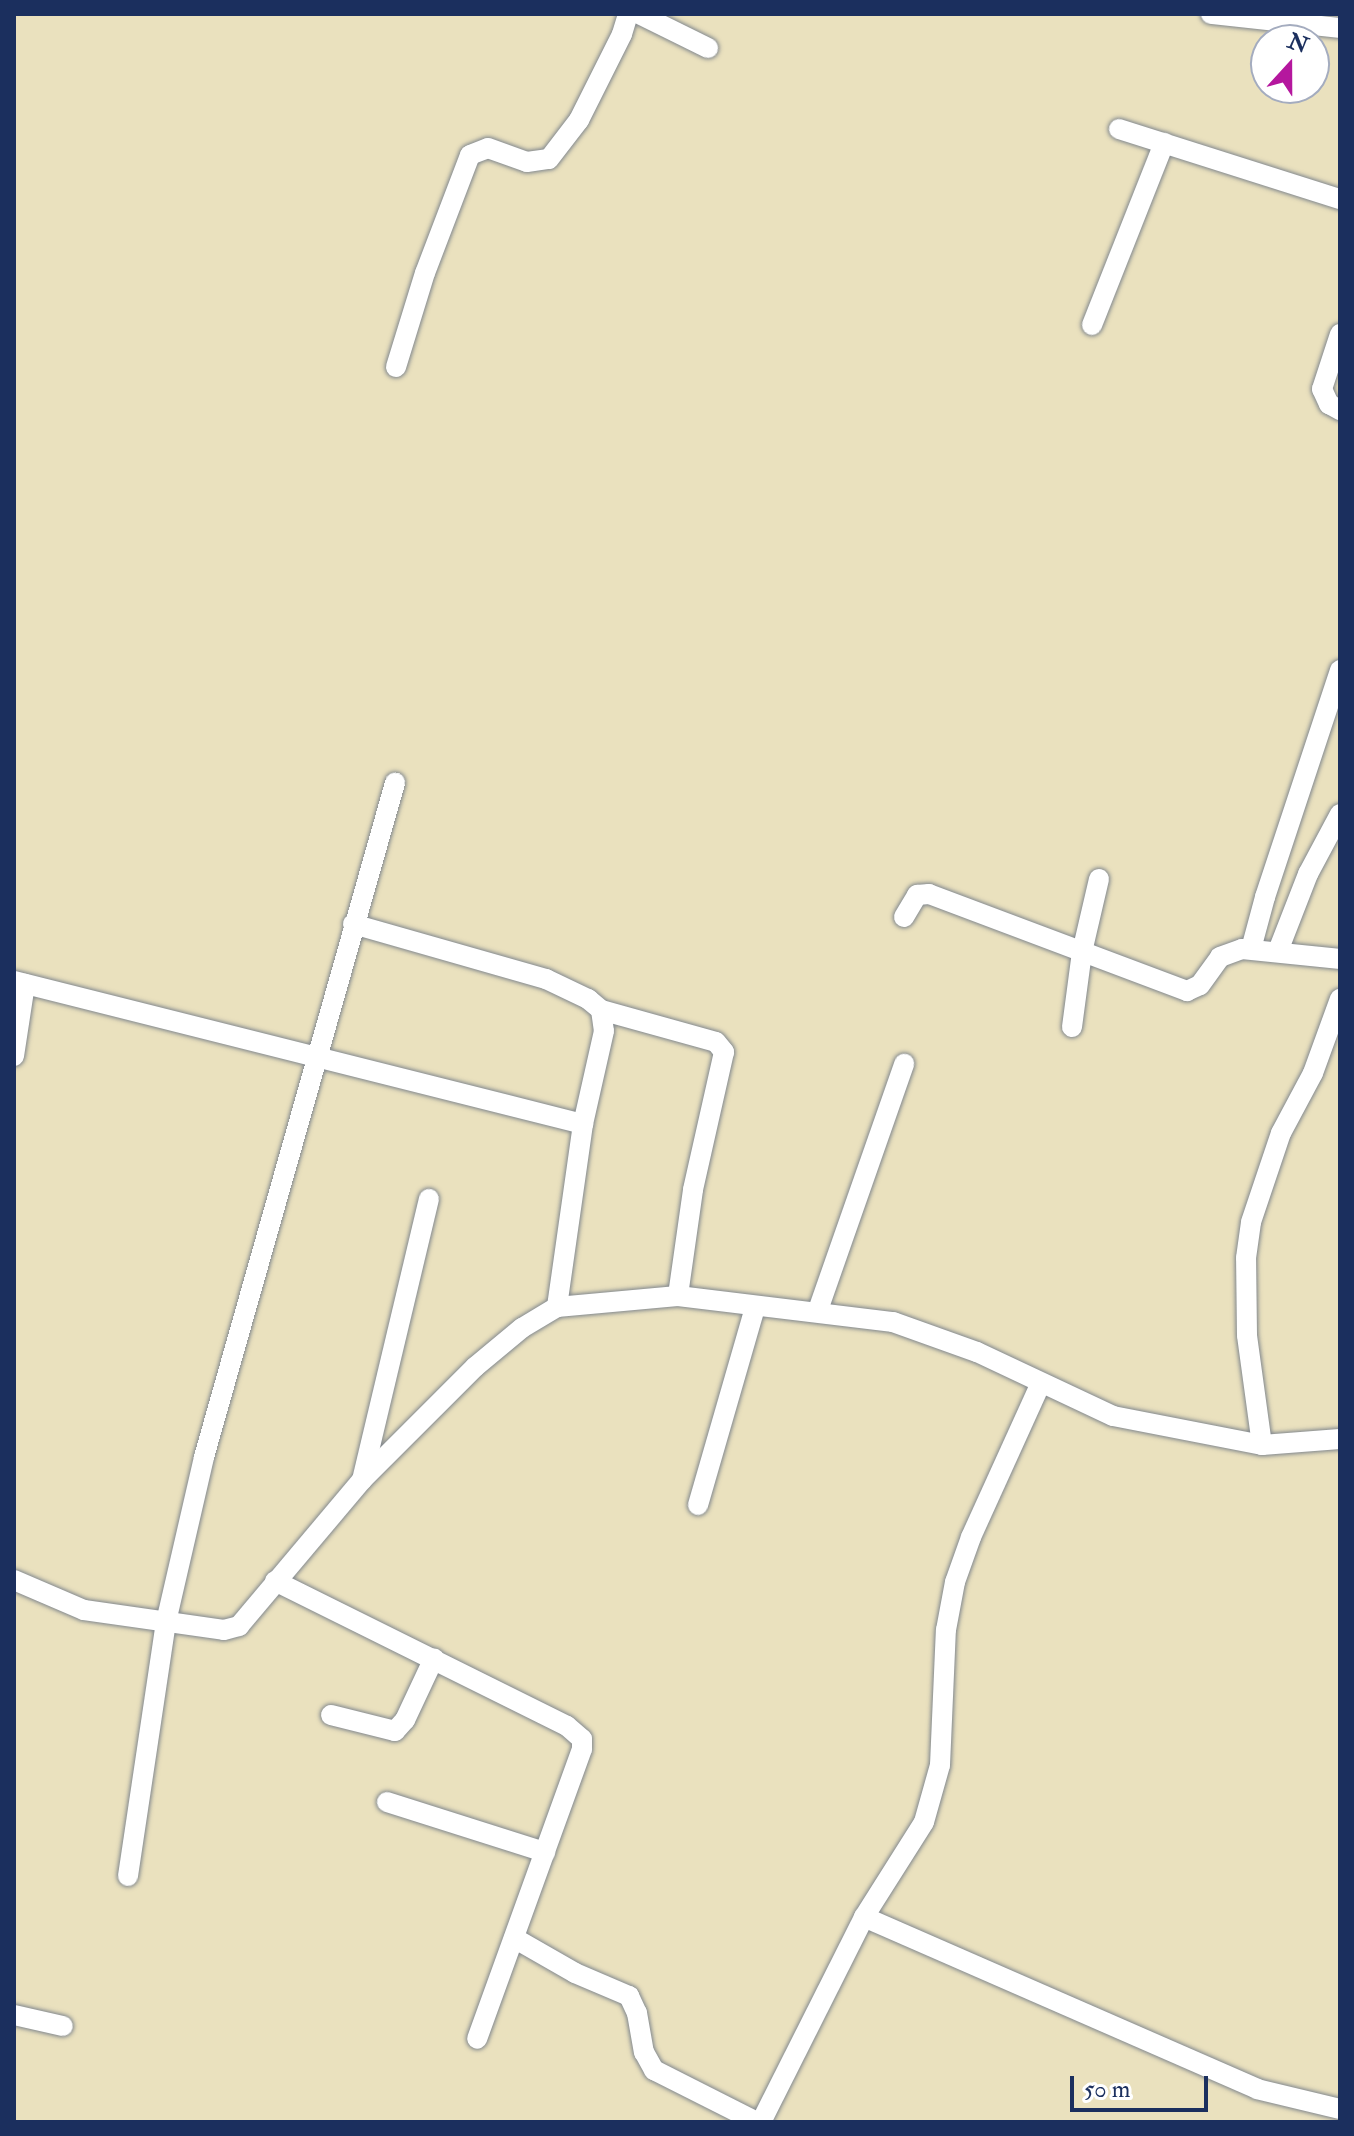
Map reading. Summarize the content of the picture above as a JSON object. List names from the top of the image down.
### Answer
{
  "scale_bar": "50 m",
  "north": "top"
}
